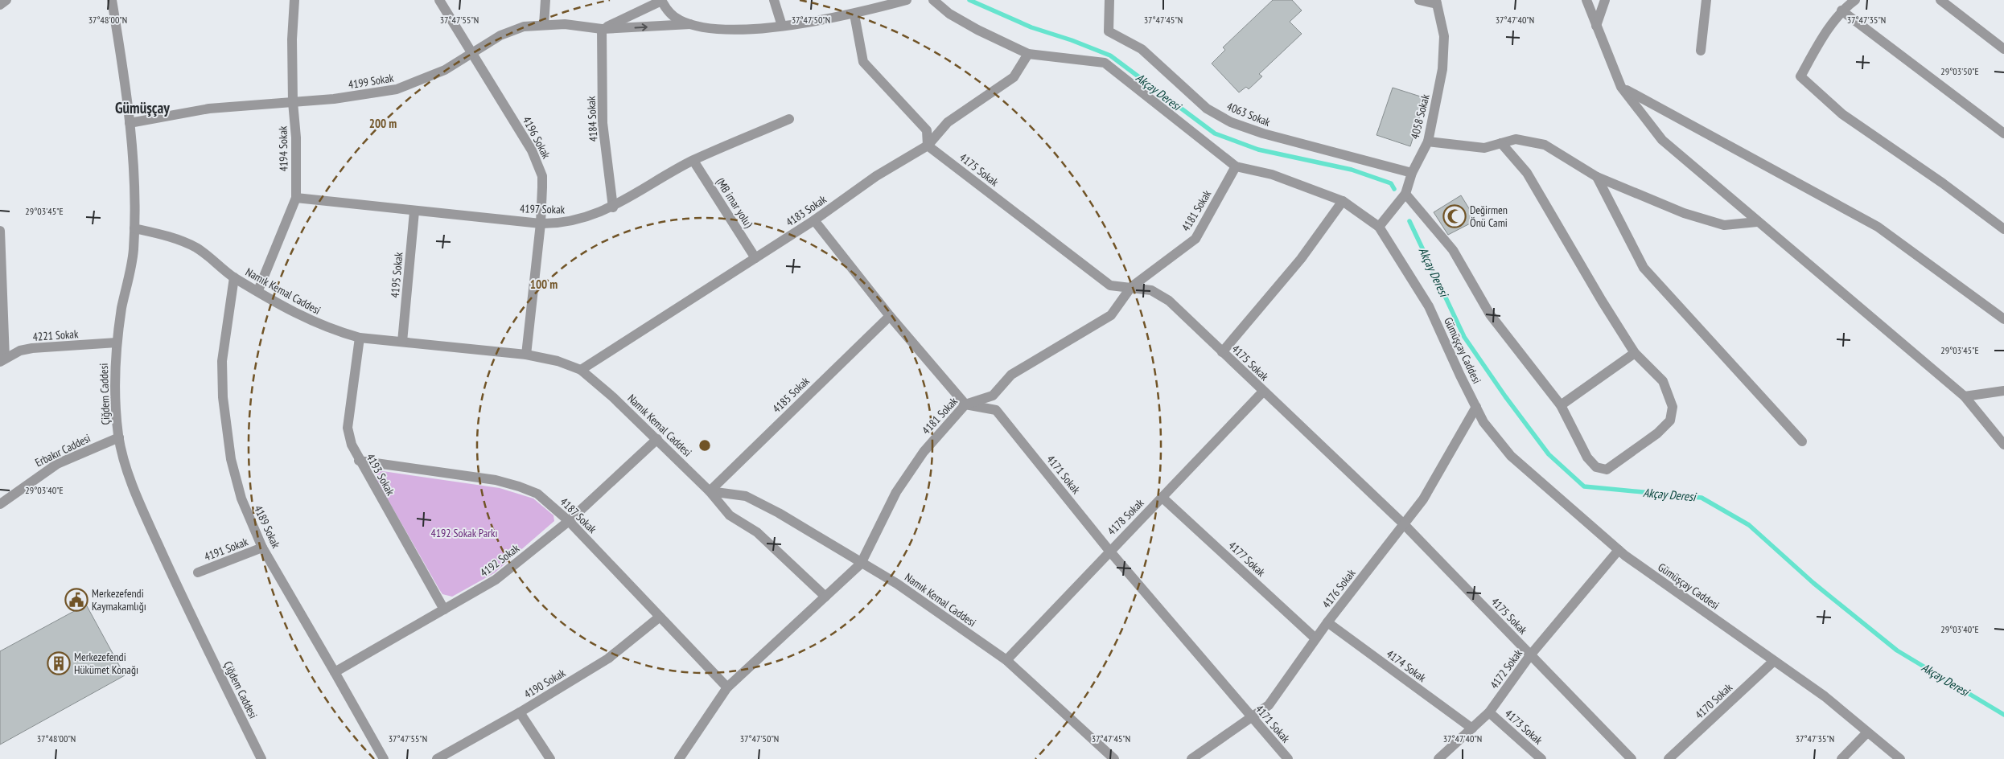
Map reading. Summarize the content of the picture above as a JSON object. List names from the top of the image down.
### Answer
{
  "streets": {
    "street": [
      "4199 Sokak",
      "4063 Sokak",
      "4058 Sokak",
      "4184 Sokak",
      "4196 Sokak",
      "4194 Sokak",
      "4175 Sokak",
      "(MB imar yolu)",
      "4197 Sokak",
      "4183 Sokak",
      "4181 Sokak",
      "4195 Sokak",
      "Namık Kemal Caddesi",
      "4221 Sokak",
      "Gümüşçay Caddesi",
      "Çiğdem Caddesi",
      "4185 Sokak",
      "Erbakır Caddesi",
      "4193 Sokak",
      "4171 Sokak",
      "4187 Sokak",
      "4178 Sokak",
      "4189 Sokak",
      "4191 Sokak",
      "4177 Sokak",
      "4192 Sokak",
      "4176 Sokak",
      "4174 Sokak",
      "4172 Sokak",
      "4190 Sokak",
      "4170 Sokak",
      "4173 Sokak"
    ]
  },
  "crossings": [
    ["4199 Sokak", "4184 Sokak"],
    ["4199 Sokak", "4196 Sokak"],
    ["4199 Sokak", "4194 Sokak"],
    ["4199 Sokak", "Çiğdem Caddesi"],
    ["4063 Sokak", "4058 Sokak"],
    ["4058 Sokak", "Gümüşçay Caddesi"],
    ["4184 Sokak", "4197 Sokak"],
    ["4196 Sokak", "4197 Sokak"],
    ["4196 Sokak", "Namık Kemal Caddesi"],
    ["4194 Sokak", "4197 Sokak"],
    ["4194 Sokak", "Namık Kemal Caddesi"],
    ["4175 Sokak", "4183 Sokak"],
    ["4175 Sokak", "4181 Sokak"],
    ["4175 Sokak", "4178 Sokak"],
    ["4175 Sokak", "4176 Sokak"],
    ["4175 Sokak", "4172 Sokak"],
    ["(MB imar yolu)", "4197 Sokak"],
    ["(MB imar yolu)", "4183 Sokak"],
    ["4197 Sokak", "4195 Sokak"],
    ["4183 Sokak", "Namık Kemal Caddesi"],
    ["4183 Sokak", "Gümüşçay Caddesi"],
    ["4181 Sokak", "Namık Kemal Caddesi"],
    ["4181 Sokak", "Gümüşçay Caddesi"],
    ["4181 Sokak", "4171 Sokak"],
    ["4181 Sokak", "4187 Sokak"],
    ["4195 Sokak", "Namık Kemal Caddesi"],
    ["Namık Kemal Caddesi", "Çiğdem Caddesi"],
    ["Namık Kemal Caddesi", "4185 Sokak"],
    ["Namık Kemal Caddesi", "4193 Sokak"],
    ["Namık Kemal Caddesi", "4178 Sokak"],
    ["Namık Kemal Caddesi", "4189 Sokak"],
    ["Namık Kemal Caddesi", "4192 Sokak"],
    ["4221 Sokak", "Çiğdem Caddesi"],
    ["Gümüşçay Caddesi", "4176 Sokak"],
    ["Gümüşçay Caddesi", "4172 Sokak"],
    ["Gümüşçay Caddesi", "4170 Sokak"],
    ["Çiğdem Caddesi", "Erbakır Caddesi"],
    ["4193 Sokak", "4187 Sokak"],
    ["4193 Sokak", "4192 Sokak"],
    ["4171 Sokak", "4178 Sokak"],
    ["4171 Sokak", "4176 Sokak"],
    ["4187 Sokak", "4192 Sokak"],
    ["4187 Sokak", "4190 Sokak"],
    ["4178 Sokak", "4177 Sokak"],
    ["4189 Sokak", "4191 Sokak"],
    ["4189 Sokak", "4192 Sokak"],
    ["4177 Sokak", "4176 Sokak"],
    ["4176 Sokak", "4174 Sokak"],
    ["4174 Sokak", "4172 Sokak"],
    ["4172 Sokak", "4173 Sokak"]
  ],
  "districts": ["Gümüşçay"],
  "water": ["Akçay Deresi"],
  "parks": ["4192 Sokak Parkı"],
  "places": {
    "mosque": ["Değirmen Önü Cami"],
    "public building": ["Merkezefendi Kaymakamlığı"],
    "building": ["Merkezefendi Hükümet Konağı"]
  },
  "coordinates": [
    "37°48'00\"N",
    "37°47'55\"N",
    "37°47'50\"N",
    "37°47'45\"N",
    "37°47'40\"N",
    "37°47'35\"N",
    "29°03'50\"E",
    "29°03'45\"E",
    "29°03'40\"E"
  ],
  "rings": ["200 m", "100 m"]
}
